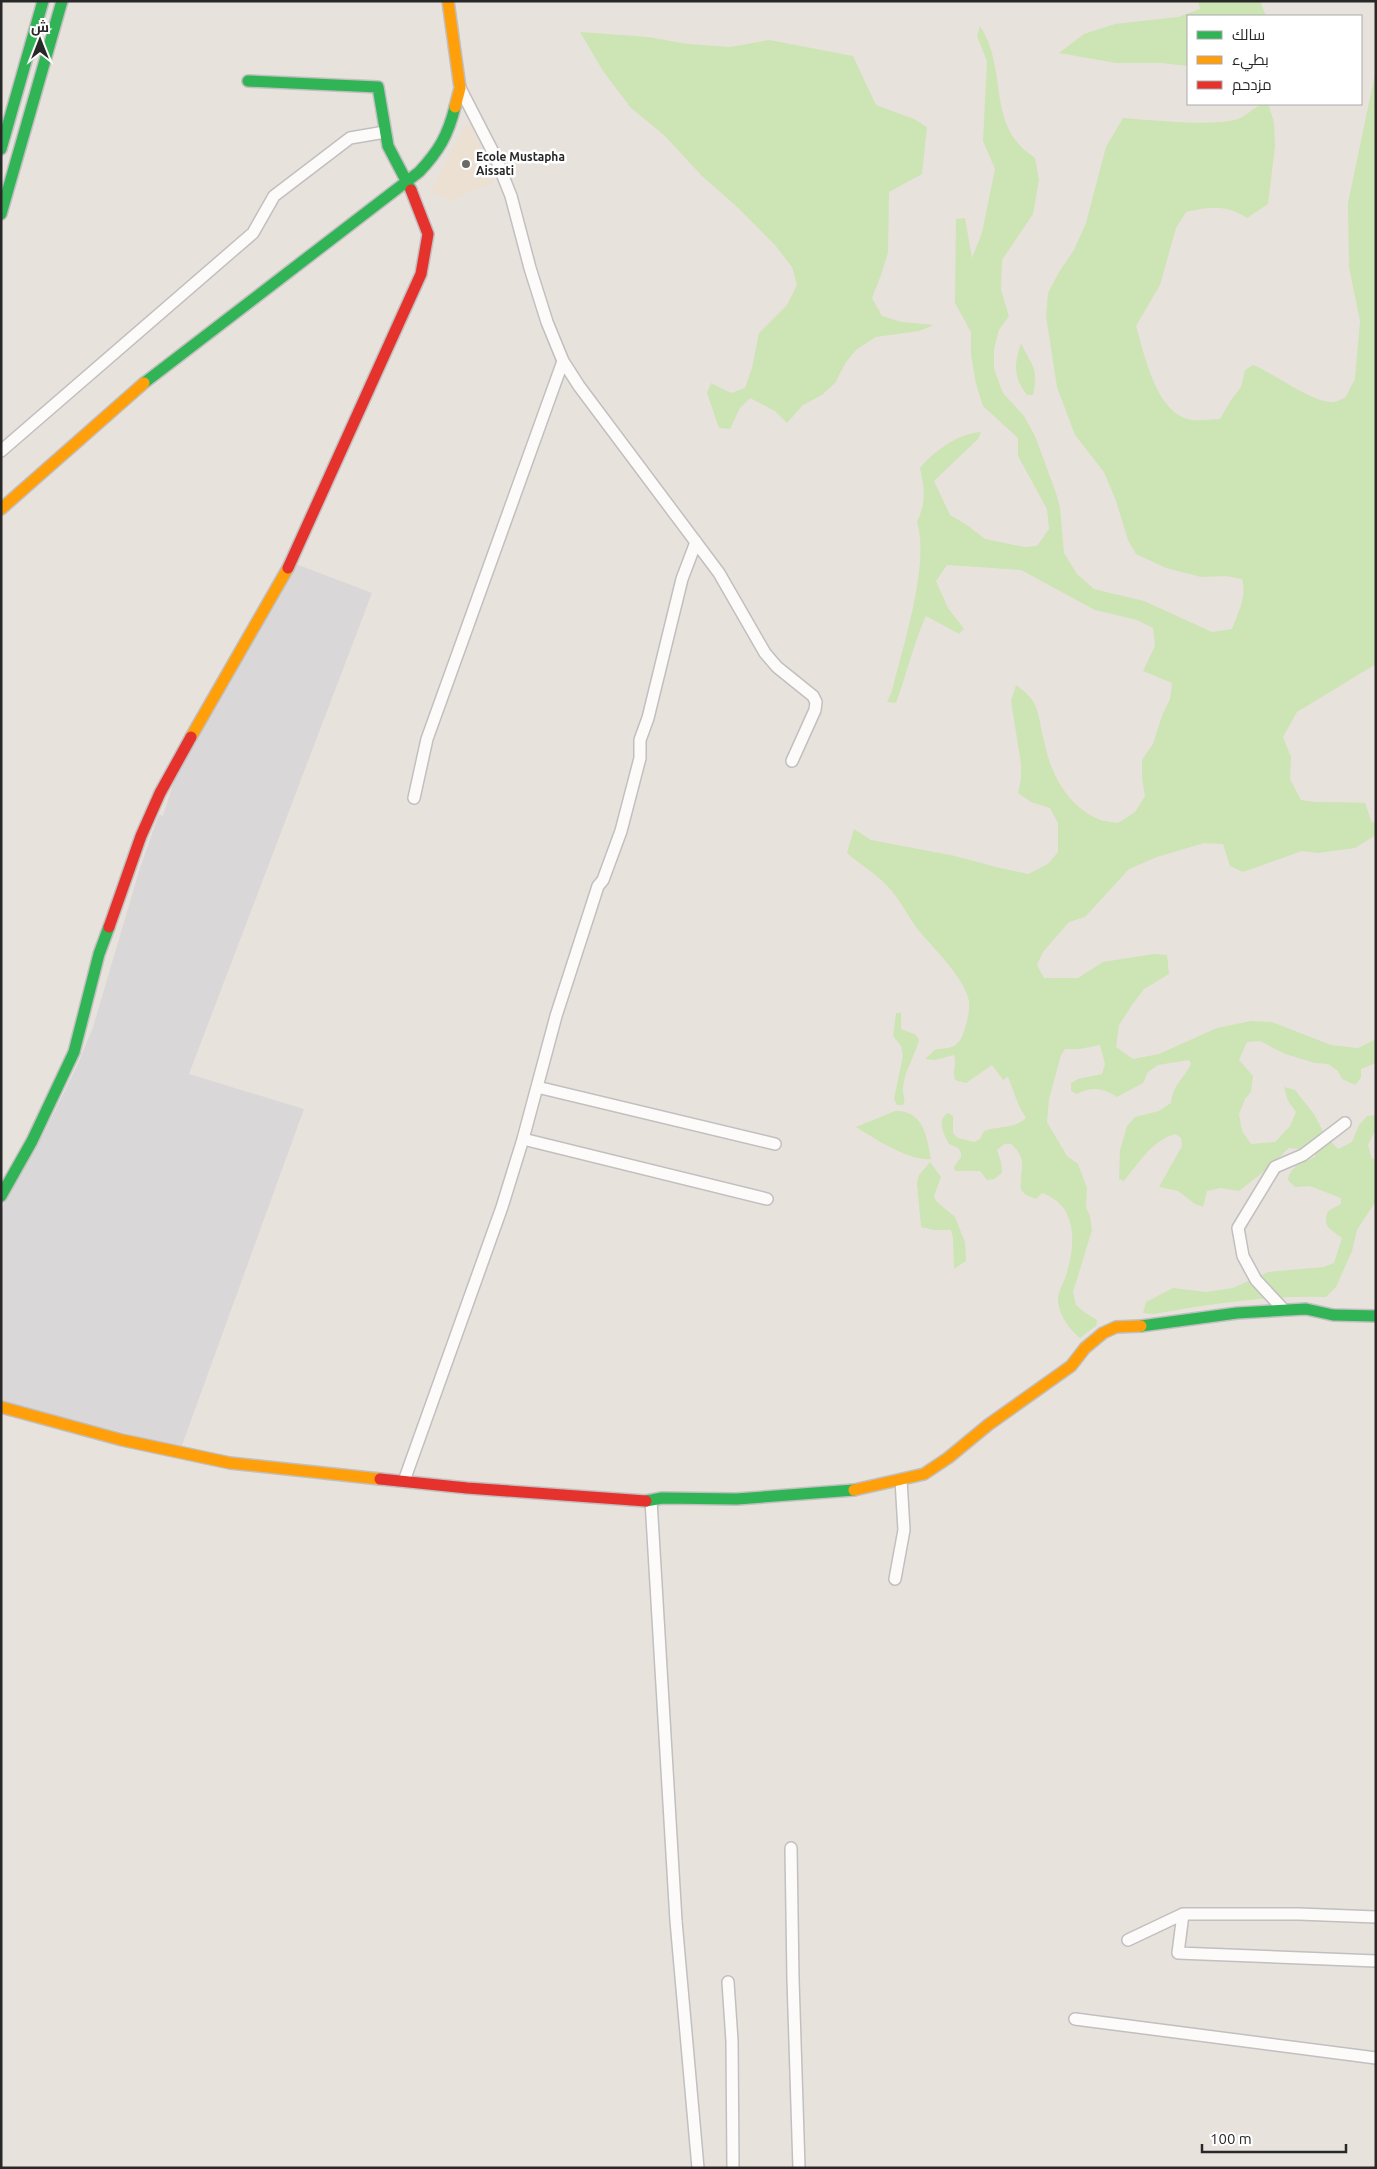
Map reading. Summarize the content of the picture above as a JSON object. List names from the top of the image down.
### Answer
{
  "places": ["Ecole Mustapha Aissati"],
  "legend": ["سالك", "بطيء", "مزدحم"],
  "scale_bar": "100 m",
  "north": "top"
}
